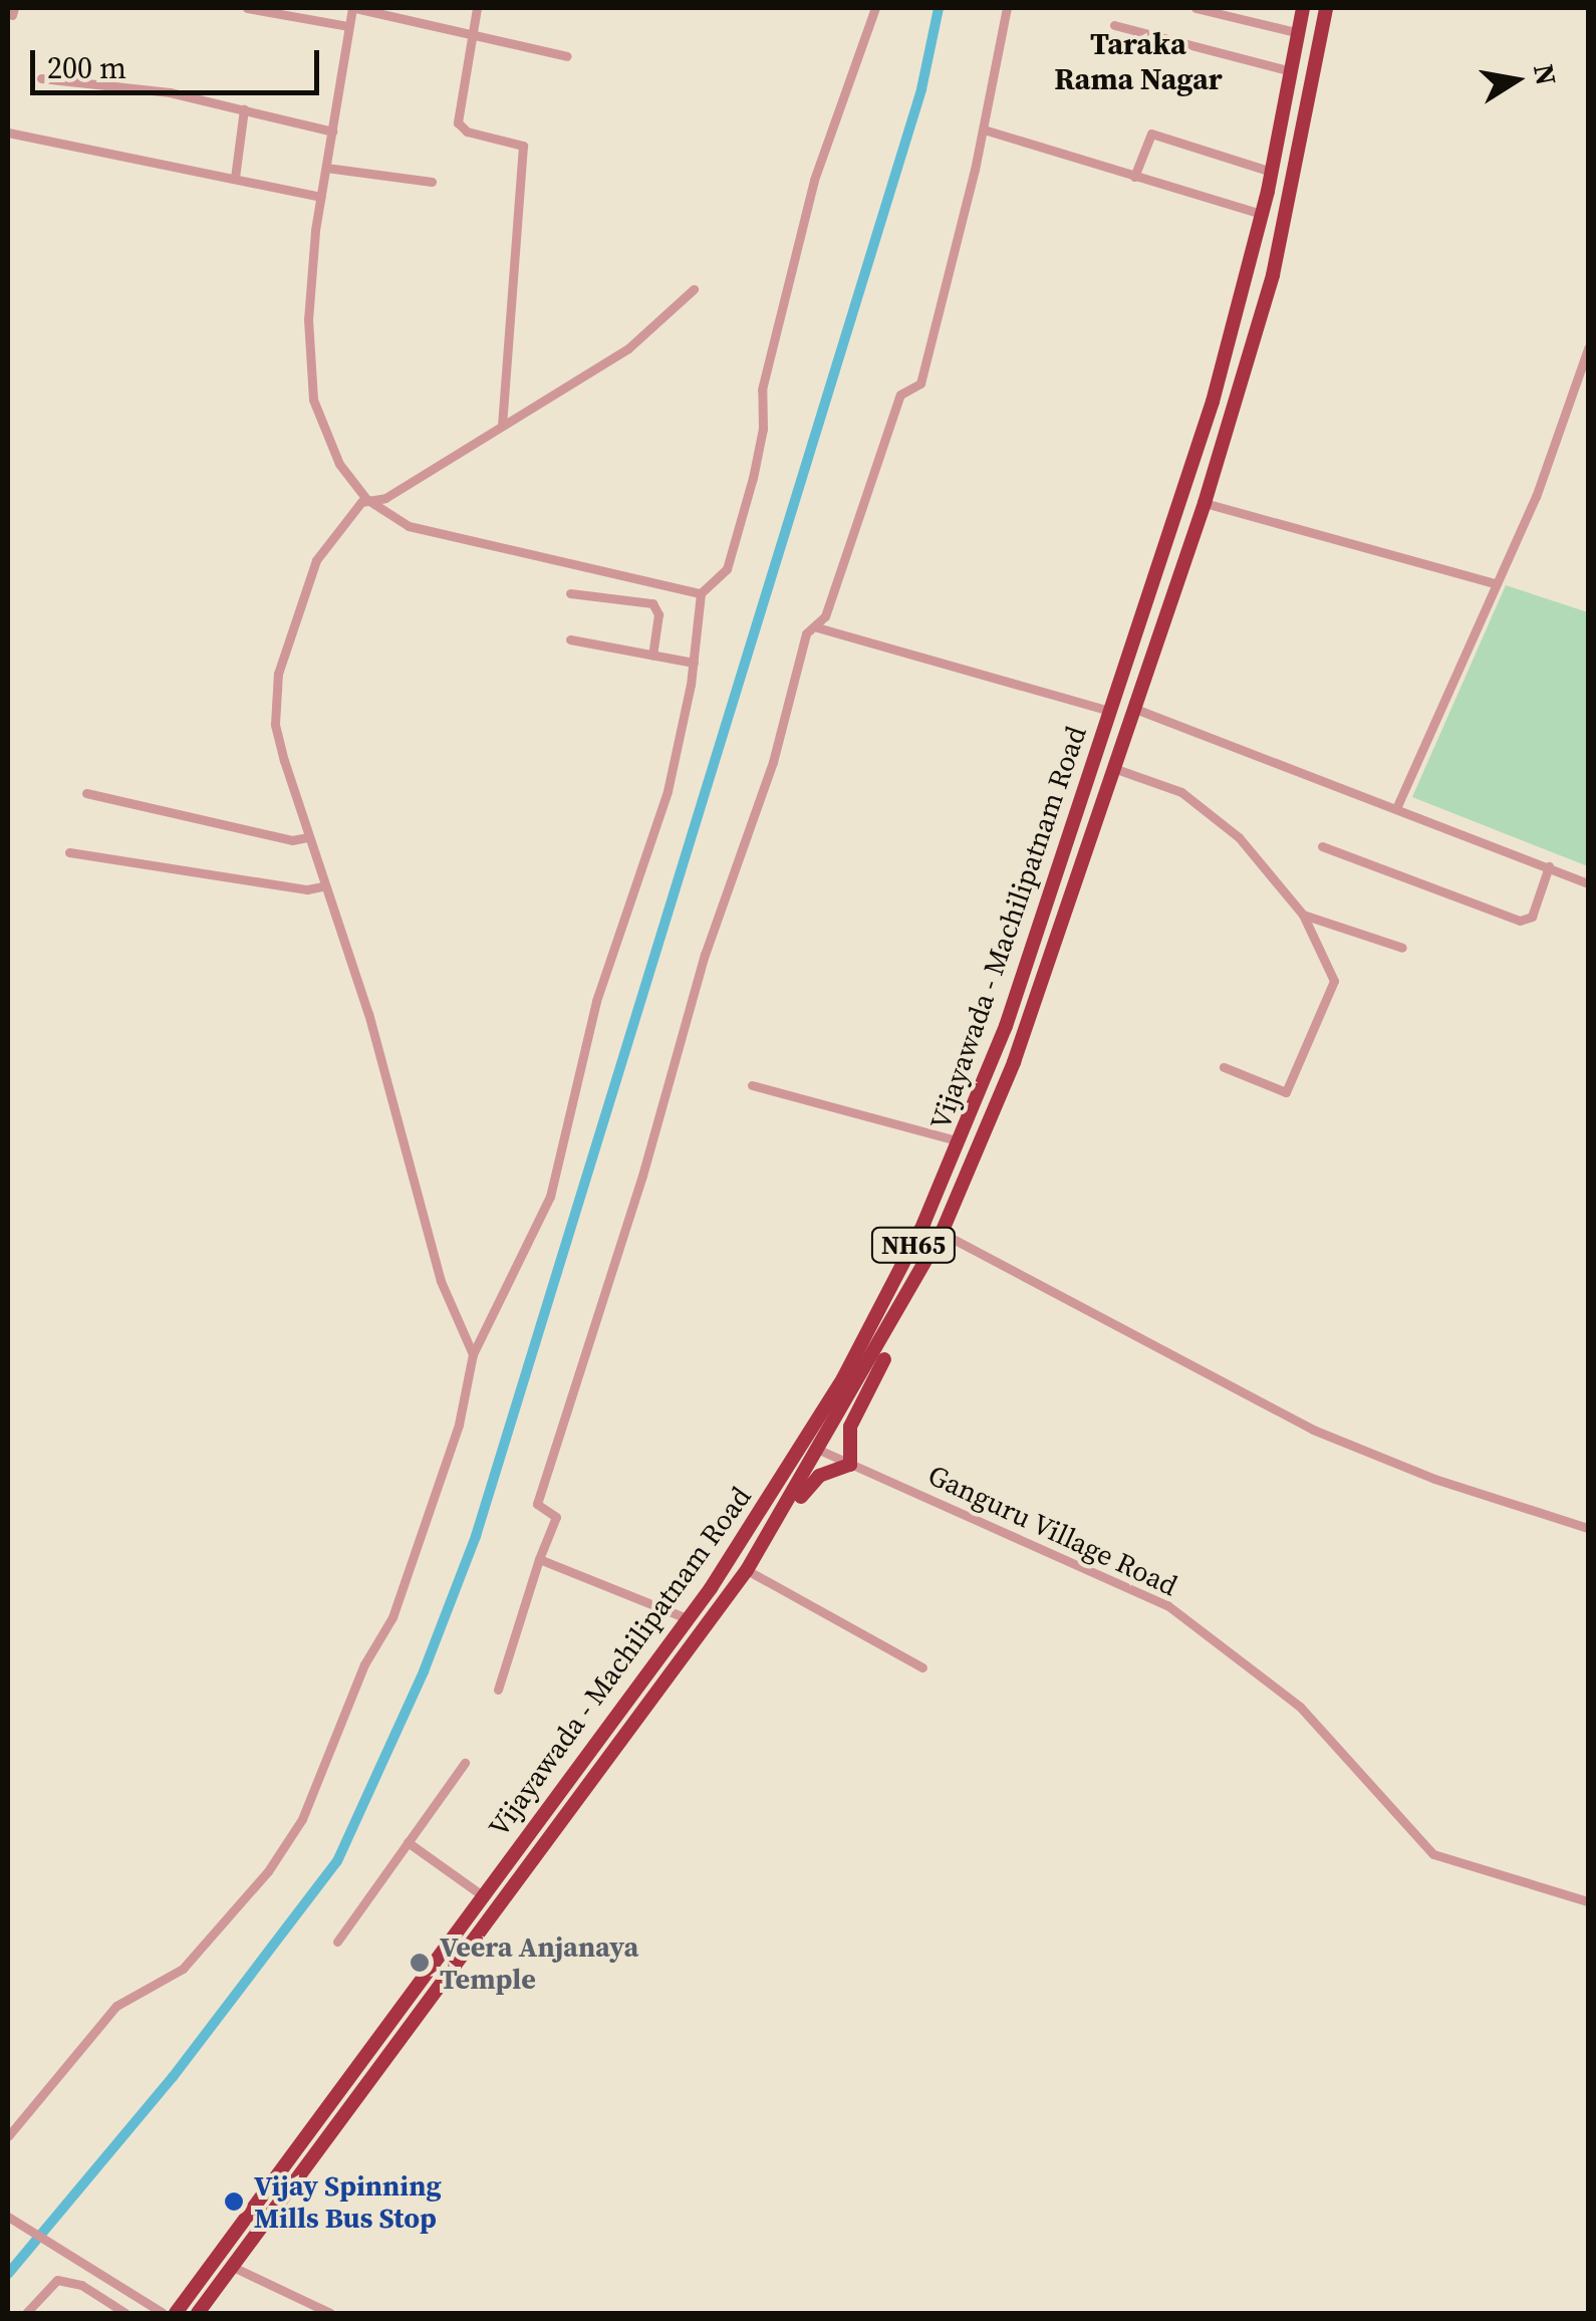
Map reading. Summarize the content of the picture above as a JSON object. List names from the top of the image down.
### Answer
{
  "streets": {
    "highway": ["Vijayawada - Machilipatnam Road", "NH65"],
    "street": ["Ganguru Village Road"]
  },
  "crossings": [
    ["Vijayawada - Machilipatnam Road", "Ganguru Village Road"]
  ],
  "districts": ["Taraka Rama Nagar"],
  "places": ["Veera Anjanaya Temple", "Vijay Spinning Mills Bus Stop"],
  "scale_bar": "200 m",
  "north": "right"
}
